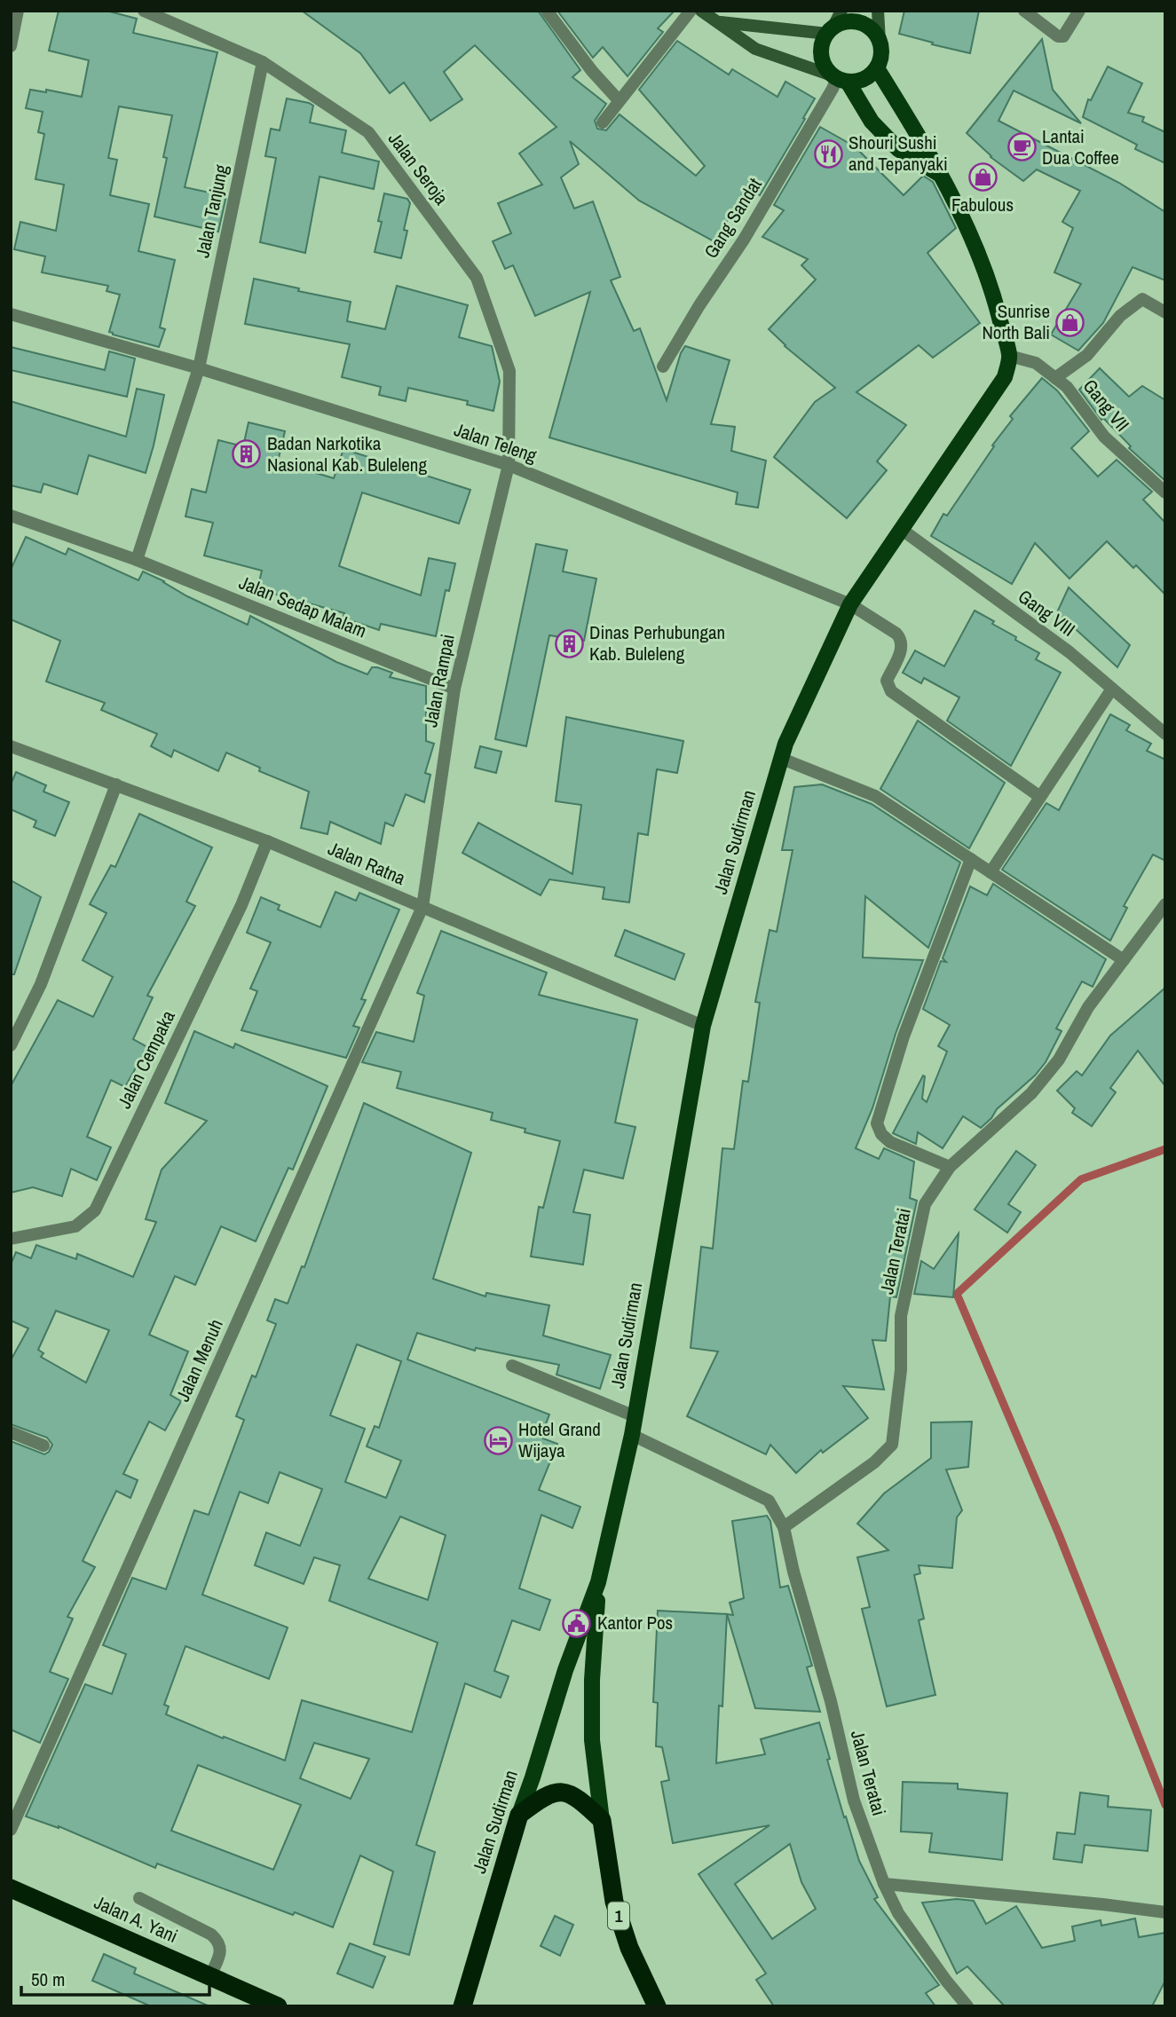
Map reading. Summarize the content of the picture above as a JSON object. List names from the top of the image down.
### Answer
{
  "streets": {
    "highway": ["Jalan Sudirman", "1", "Jalan A. Yani"],
    "street": [
      "Jalan Seroja",
      "Jalan Tanjung",
      "Gang Sandat",
      "Gang VII",
      "Jalan Teleng",
      "Jalan Sedap Malam",
      "Gang VIII",
      "Jalan Rampai",
      "Jalan Ratna",
      "Jalan Cempaka",
      "Jalan Teratai",
      "Jalan Menuh"
    ]
  },
  "crossings": [
    ["Jalan Seroja", "Jalan Tanjung"],
    ["Jalan Seroja", "Jalan Teleng"],
    ["Jalan Seroja", "Jalan Rampai"],
    ["Jalan Tanjung", "Jalan Teleng"],
    ["Gang VII", "Jalan Sudirman"],
    ["Jalan Teleng", "Jalan Rampai"],
    ["Jalan Teleng", "Jalan Sudirman"],
    ["Jalan Sedap Malam", "Jalan Rampai"],
    ["Gang VIII", "Jalan Sudirman"],
    ["Jalan Rampai", "Jalan Ratna"],
    ["Jalan Rampai", "Jalan Menuh"],
    ["Jalan Sudirman", "Jalan Ratna"],
    ["Jalan Sudirman", "Jalan Teratai"],
    ["Jalan Ratna", "Jalan Cempaka"],
    ["Jalan Ratna", "Jalan Menuh"]
  ],
  "places": {
    "cafe": ["Lantai Dua Coffee"],
    "restaurant": ["Shouri Sushi and Tepanyaki"],
    "shop": ["Fabulous", "Sunrise North Bali"],
    "building": ["Badan Narkotika Nasional Kab. Buleleng", "Dinas Perhubungan Kab. Buleleng"],
    "hotel": ["Hotel Grand Wijaya"],
    "public building": ["Kantor Pos"]
  },
  "scale_bar": "50 m"
}
